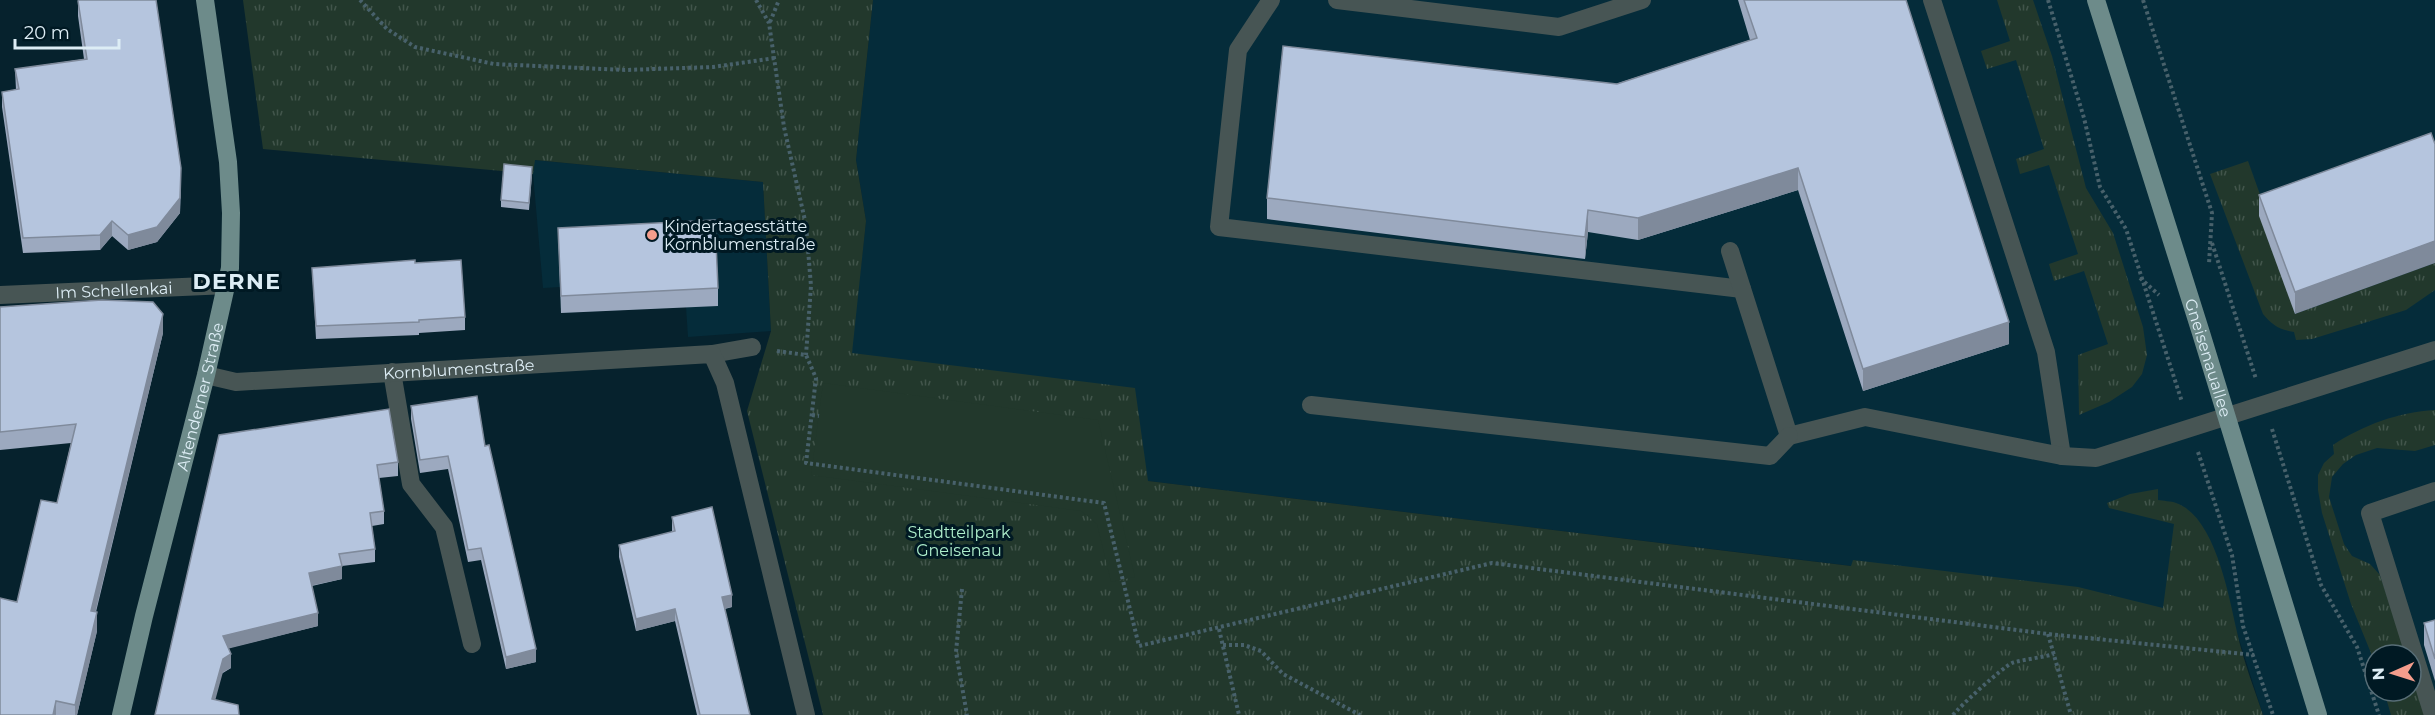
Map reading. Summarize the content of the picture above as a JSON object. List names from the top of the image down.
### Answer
{
  "streets": {
    "main road": ["Gneisenauallee", "Altenderner Straße"],
    "street": ["Im Schellenkai", "Kornblumenstraße"]
  },
  "crossings": [
    ["Im Schellenkai", "Altenderner Straße"],
    ["Kornblumenstraße", "Altenderner Straße"]
  ],
  "districts": ["DERNE"],
  "parks": ["Stadtteilpark Gneisenau"],
  "places": ["Kindertagesstätte Kornblumenstraße"],
  "scale_bar": "20 m",
  "north": "left"
}
